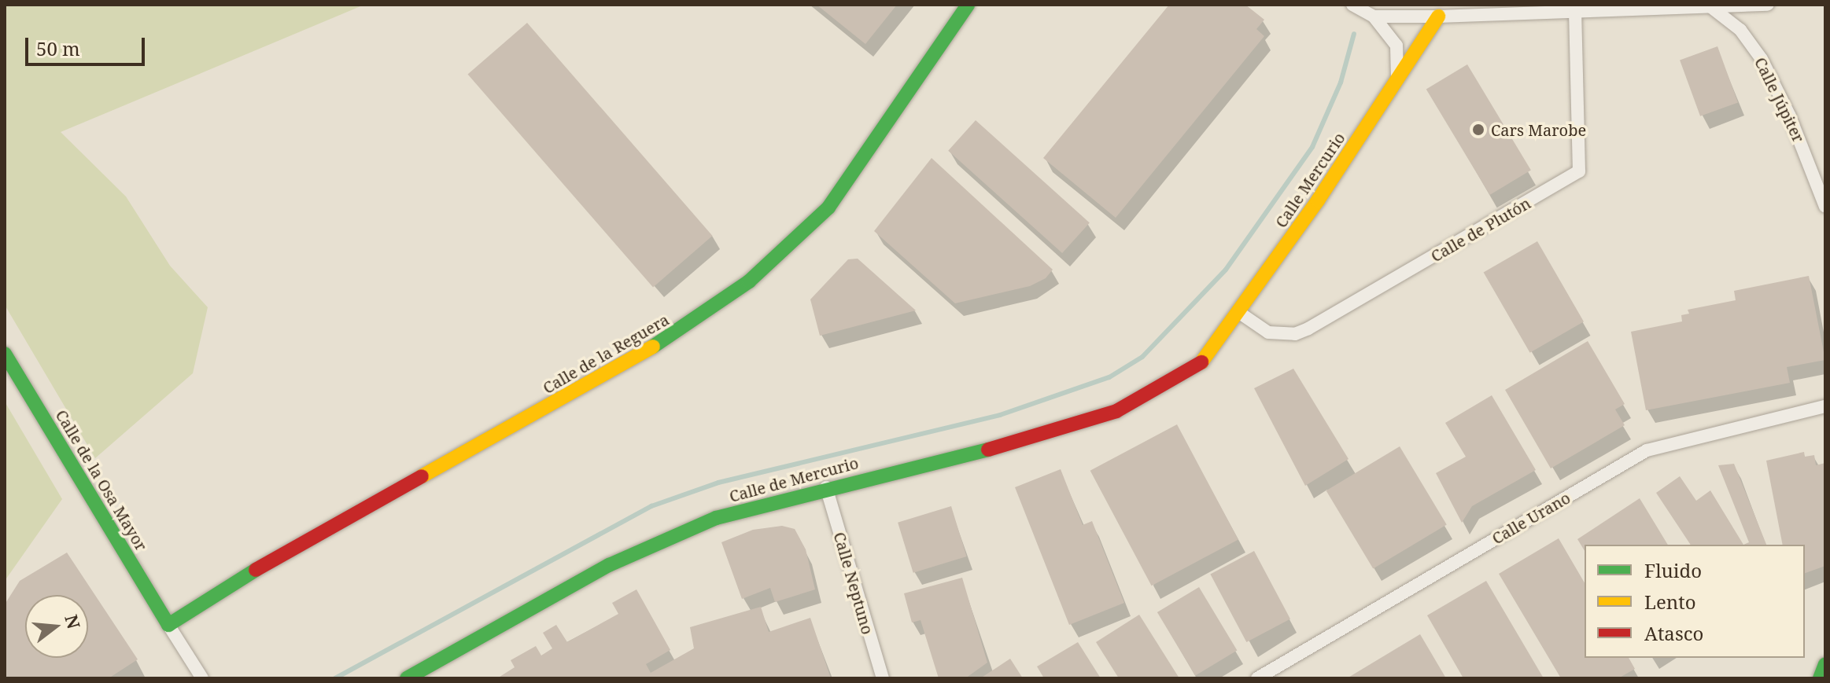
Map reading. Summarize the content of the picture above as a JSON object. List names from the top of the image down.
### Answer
{
  "streets": {
    "street": [
      "Calle Júpiter",
      "Calle Mercurio",
      "Calle de Plutón",
      "Calle de la Reguera",
      "Calle de Mercurio",
      "Calle de la Osa Mayor",
      "Calle Urano",
      "Calle Neptuno"
    ]
  },
  "crossings": [
    ["Calle Mercurio", "Calle de Plutón"],
    ["Calle Mercurio", "Calle de Mercurio"],
    ["Calle de la Reguera", "Calle de la Osa Mayor"],
    ["Calle de Mercurio", "Calle Neptuno"]
  ],
  "places": ["Cars Marobe"],
  "legend": ["Fluido", "Lento", "Atasco"],
  "scale_bar": "50 m",
  "north": "right"
}
